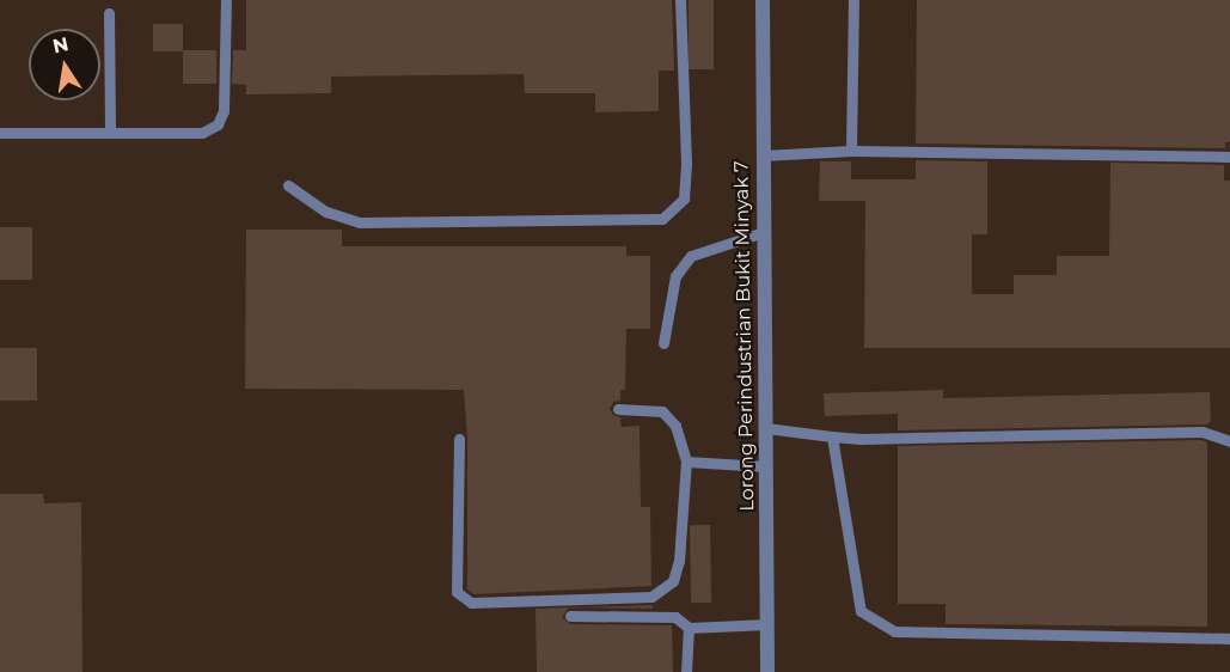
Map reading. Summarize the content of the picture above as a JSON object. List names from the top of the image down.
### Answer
{
  "streets": {
    "street": ["Lorong Perindustrian Bukit Minyak 7"]
  },
  "north": "top"
}
